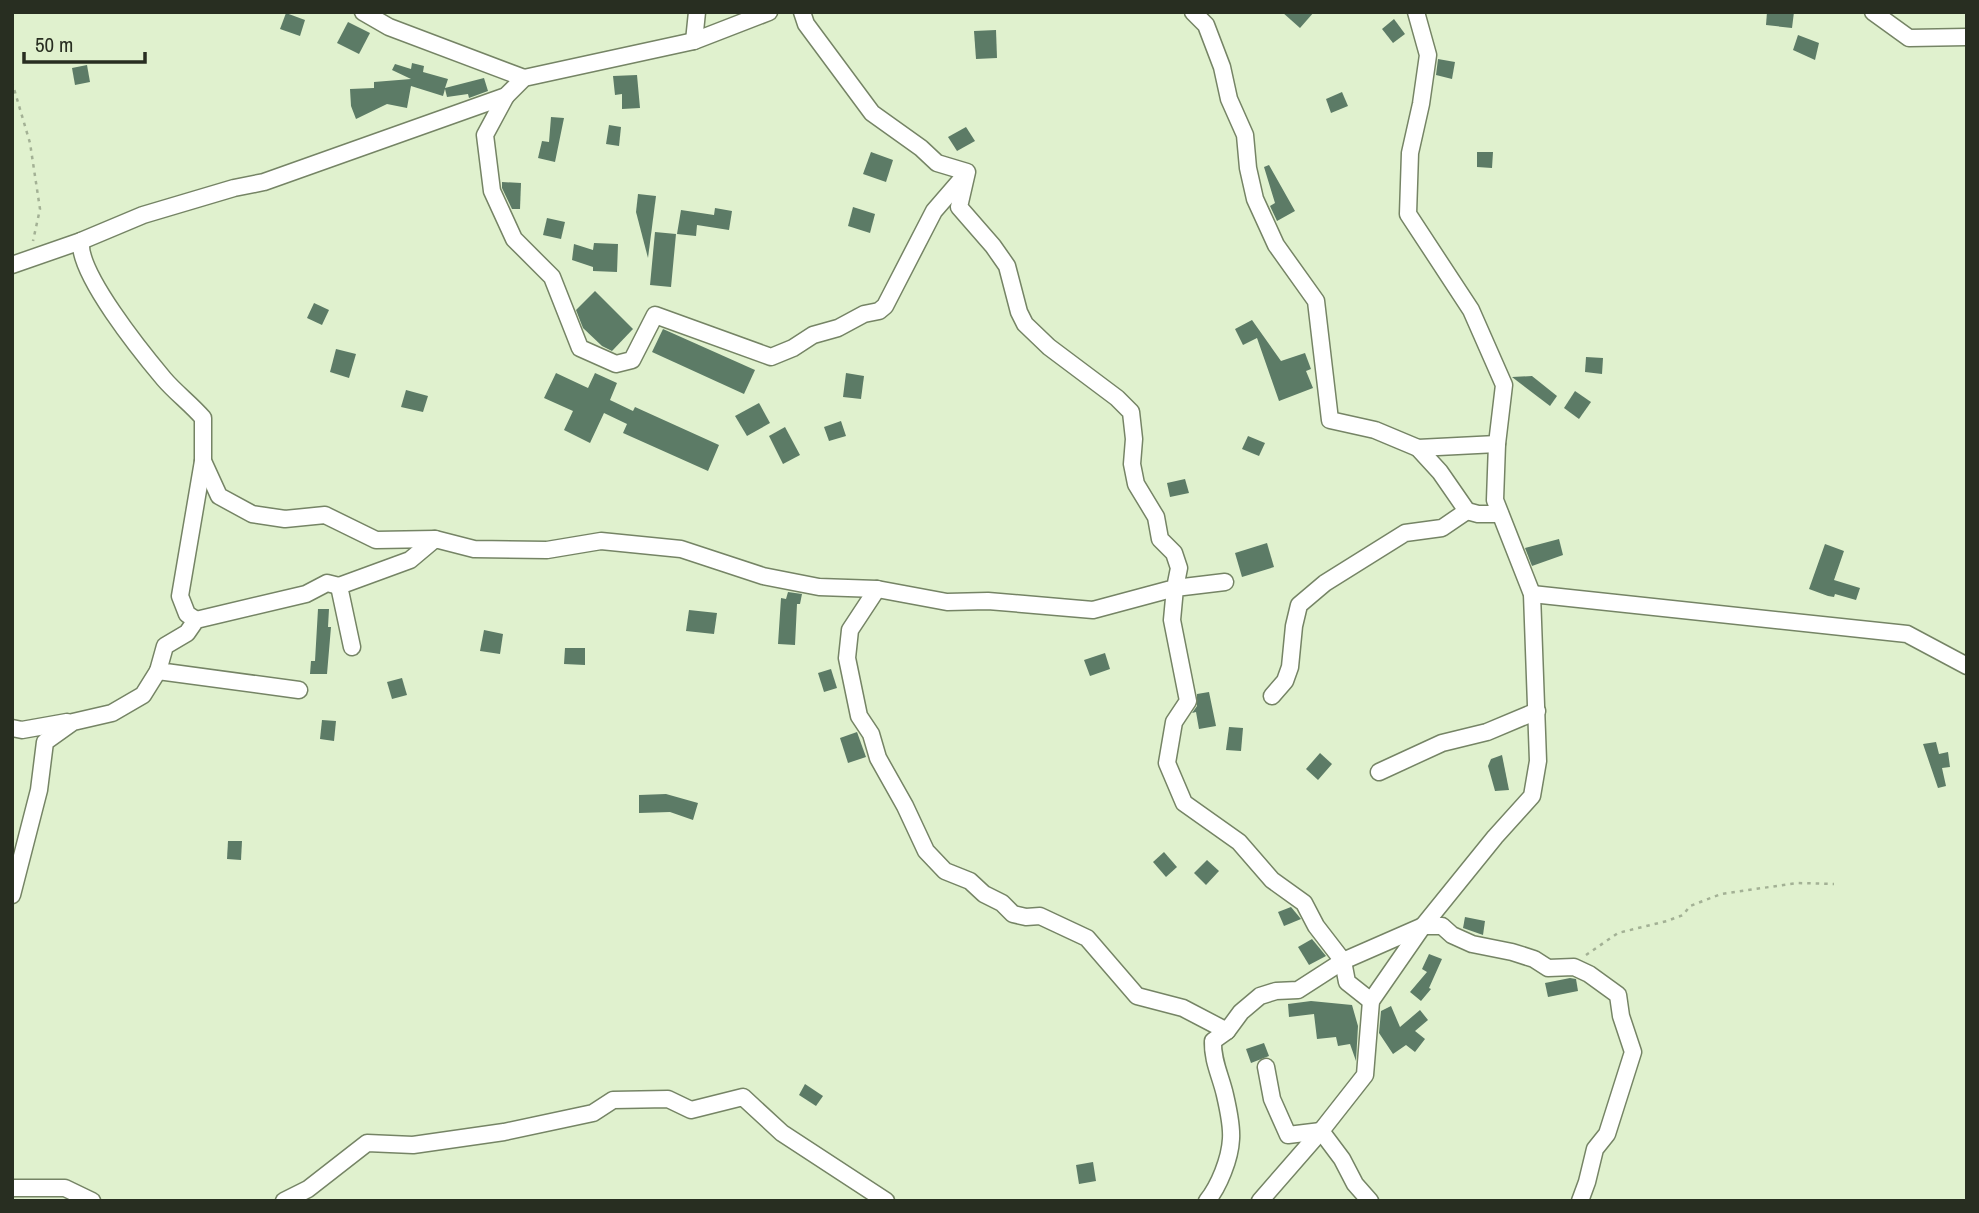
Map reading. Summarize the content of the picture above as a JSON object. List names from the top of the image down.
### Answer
{
  "scale_bar": "50 m"
}
